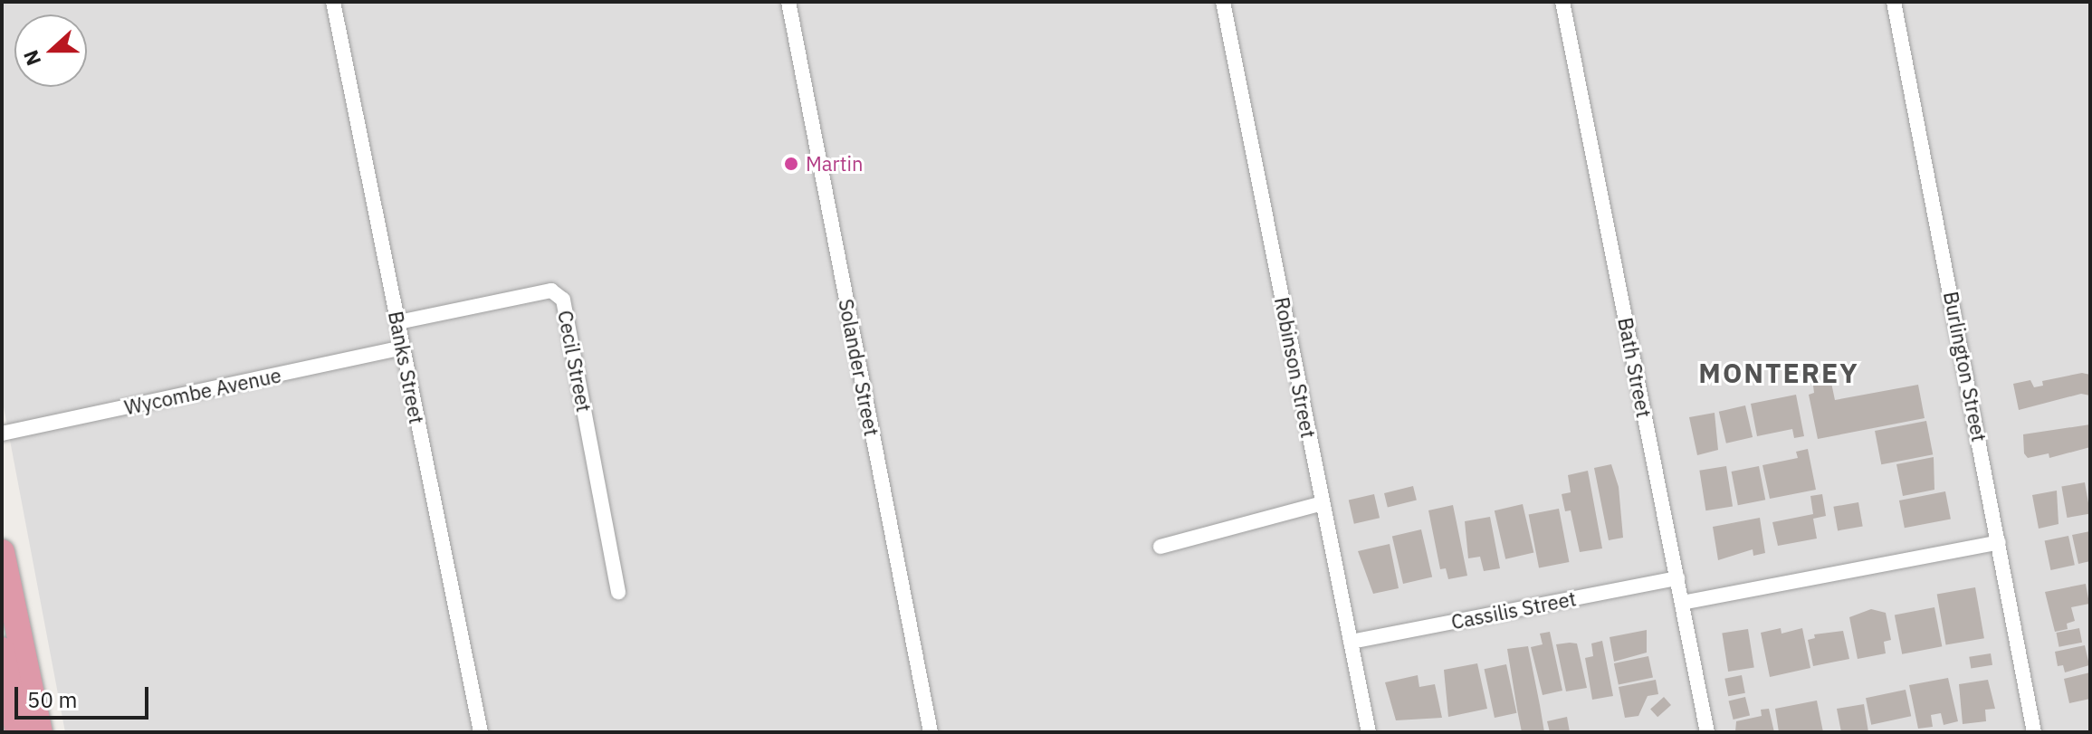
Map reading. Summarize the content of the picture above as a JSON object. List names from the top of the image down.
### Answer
{
  "streets": {
    "street": [
      "Cecil Street",
      "Burlington Street",
      "Banks Street",
      "Solander Street",
      "Robinson Street",
      "Bath Street",
      "Wycombe Avenue",
      "Cassilis Street"
    ]
  },
  "crossings": [
    ["Cecil Street", "Banks Street"],
    ["Banks Street", "Wycombe Avenue"],
    ["Robinson Street", "Cassilis Street"],
    ["Bath Street", "Cassilis Street"]
  ],
  "districts": ["MONTEREY"],
  "places": ["Martin"],
  "scale_bar": "50 m",
  "north": "left"
}
